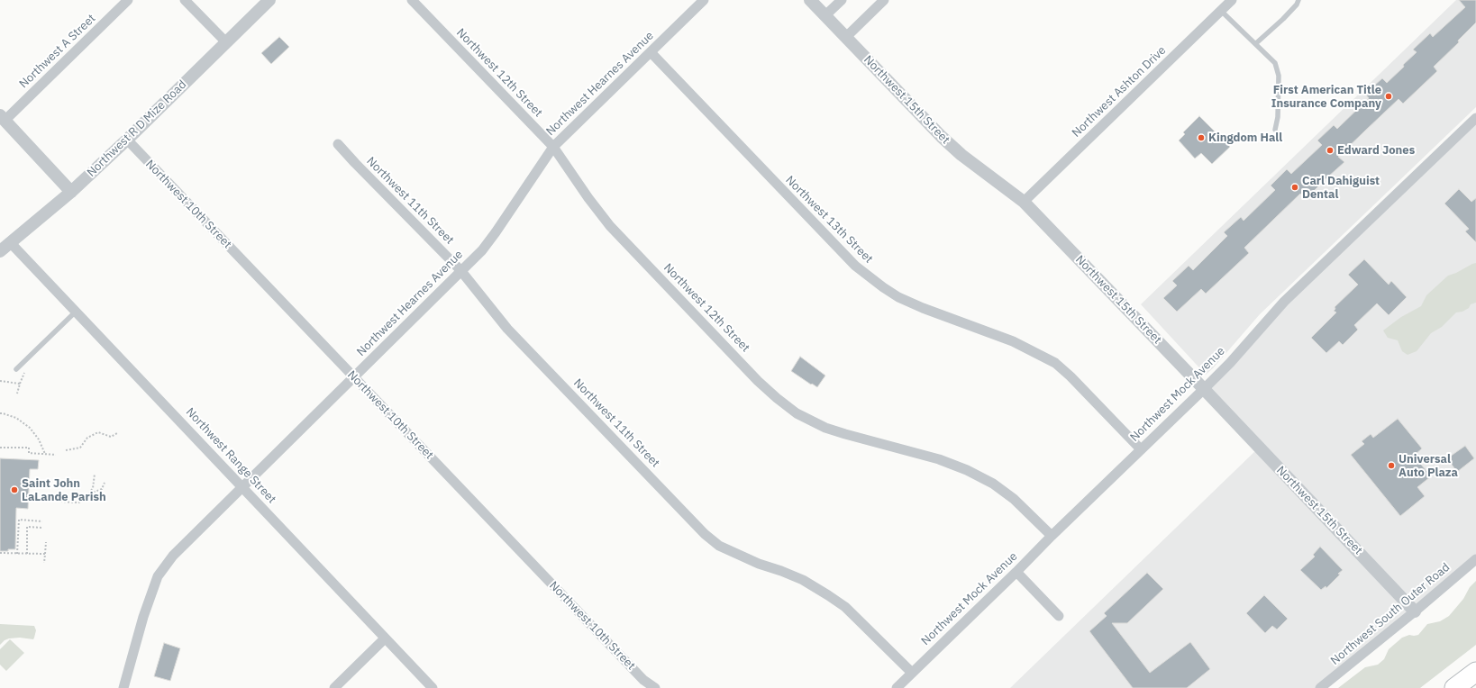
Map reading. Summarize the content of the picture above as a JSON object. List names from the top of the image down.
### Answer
{
  "streets": {
    "street": [
      "Northwest A Street",
      "Northwest 12th Street",
      "Northwest Hearnes Avenue",
      "Northwest Ashton Drive",
      "Northwest 15th Street",
      "Northwest R D Mize Road",
      "Northwest 11th Street",
      "Northwest 10th Street",
      "Northwest 13th Street",
      "Northwest Mock Avenue",
      "Northwest Range Street",
      "Northwest South Outer Road"
    ]
  },
  "crossings": [
    ["Northwest 12th Street", "Northwest Hearnes Avenue"],
    ["Northwest 12th Street", "Northwest Mock Avenue"],
    ["Northwest Hearnes Avenue", "Northwest 11th Street"],
    ["Northwest Hearnes Avenue", "Northwest 10th Street"],
    ["Northwest Hearnes Avenue", "Northwest 13th Street"],
    ["Northwest Hearnes Avenue", "Northwest Range Street"],
    ["Northwest Ashton Drive", "Northwest 15th Street"],
    ["Northwest 15th Street", "Northwest Mock Avenue"],
    ["Northwest 15th Street", "Northwest South Outer Road"],
    ["Northwest R D Mize Road", "Northwest 10th Street"],
    ["Northwest R D Mize Road", "Northwest Range Street"],
    ["Northwest 11th Street", "Northwest Mock Avenue"],
    ["Northwest 13th Street", "Northwest Mock Avenue"]
  ],
  "places": [
    "First American Title Insurance Company",
    "Kingdom Hall",
    "Edward Jones",
    "Carl Dahiguist Dental",
    "Universal Auto Plaza",
    "Saint John LaLande Parish"
  ]
}
